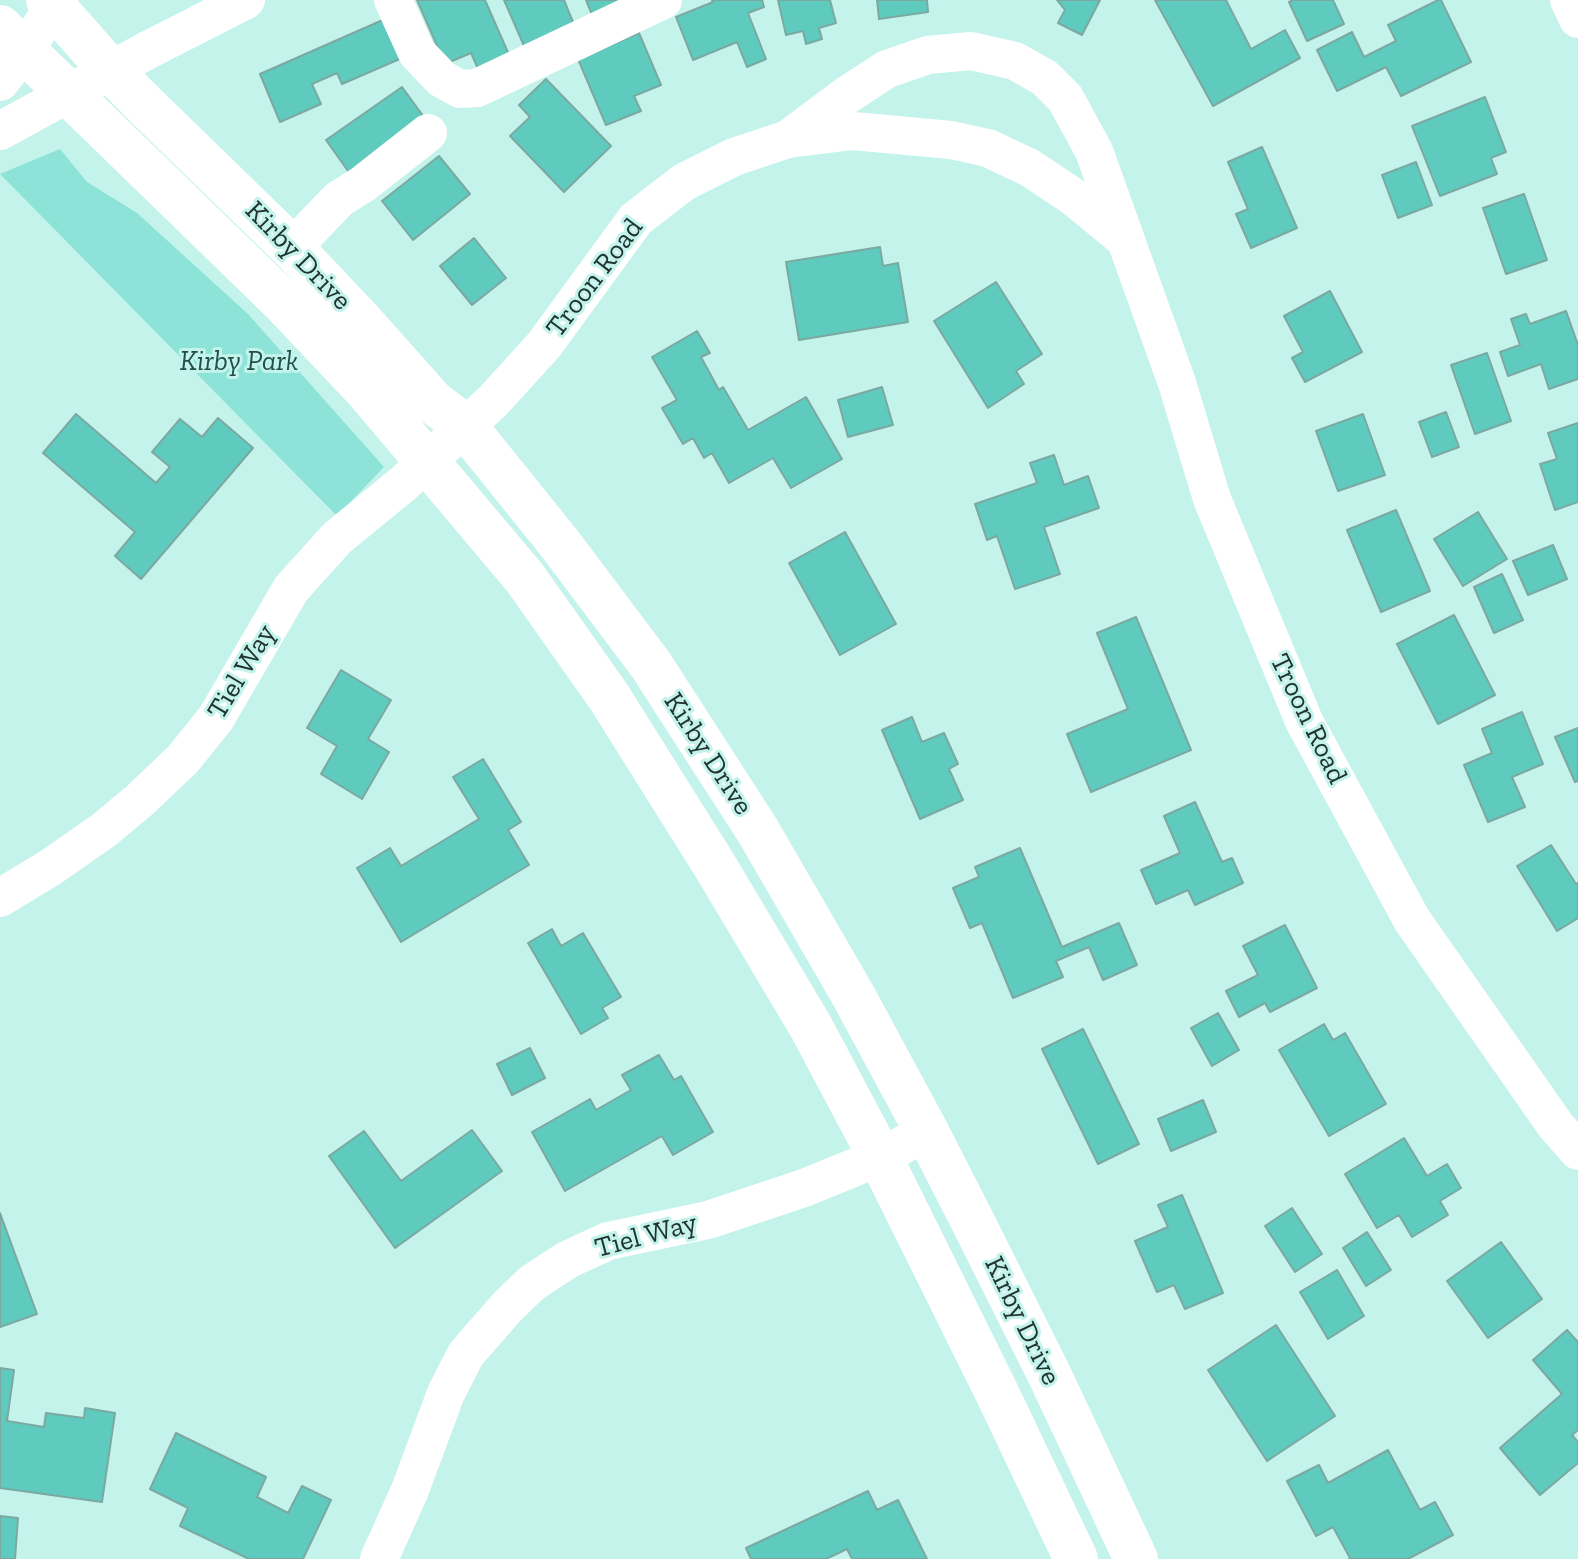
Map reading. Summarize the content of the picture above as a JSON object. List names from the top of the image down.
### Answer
{
  "streets": {
    "main road": ["Kirby Drive"],
    "street": ["Troon Road", "Tiel Way"]
  },
  "crossings": [
    ["Kirby Drive", "Troon Road"],
    ["Kirby Drive", "Tiel Way"],
    ["Troon Road", "Tiel Way"]
  ],
  "parks": ["Kirby Park"]
}
